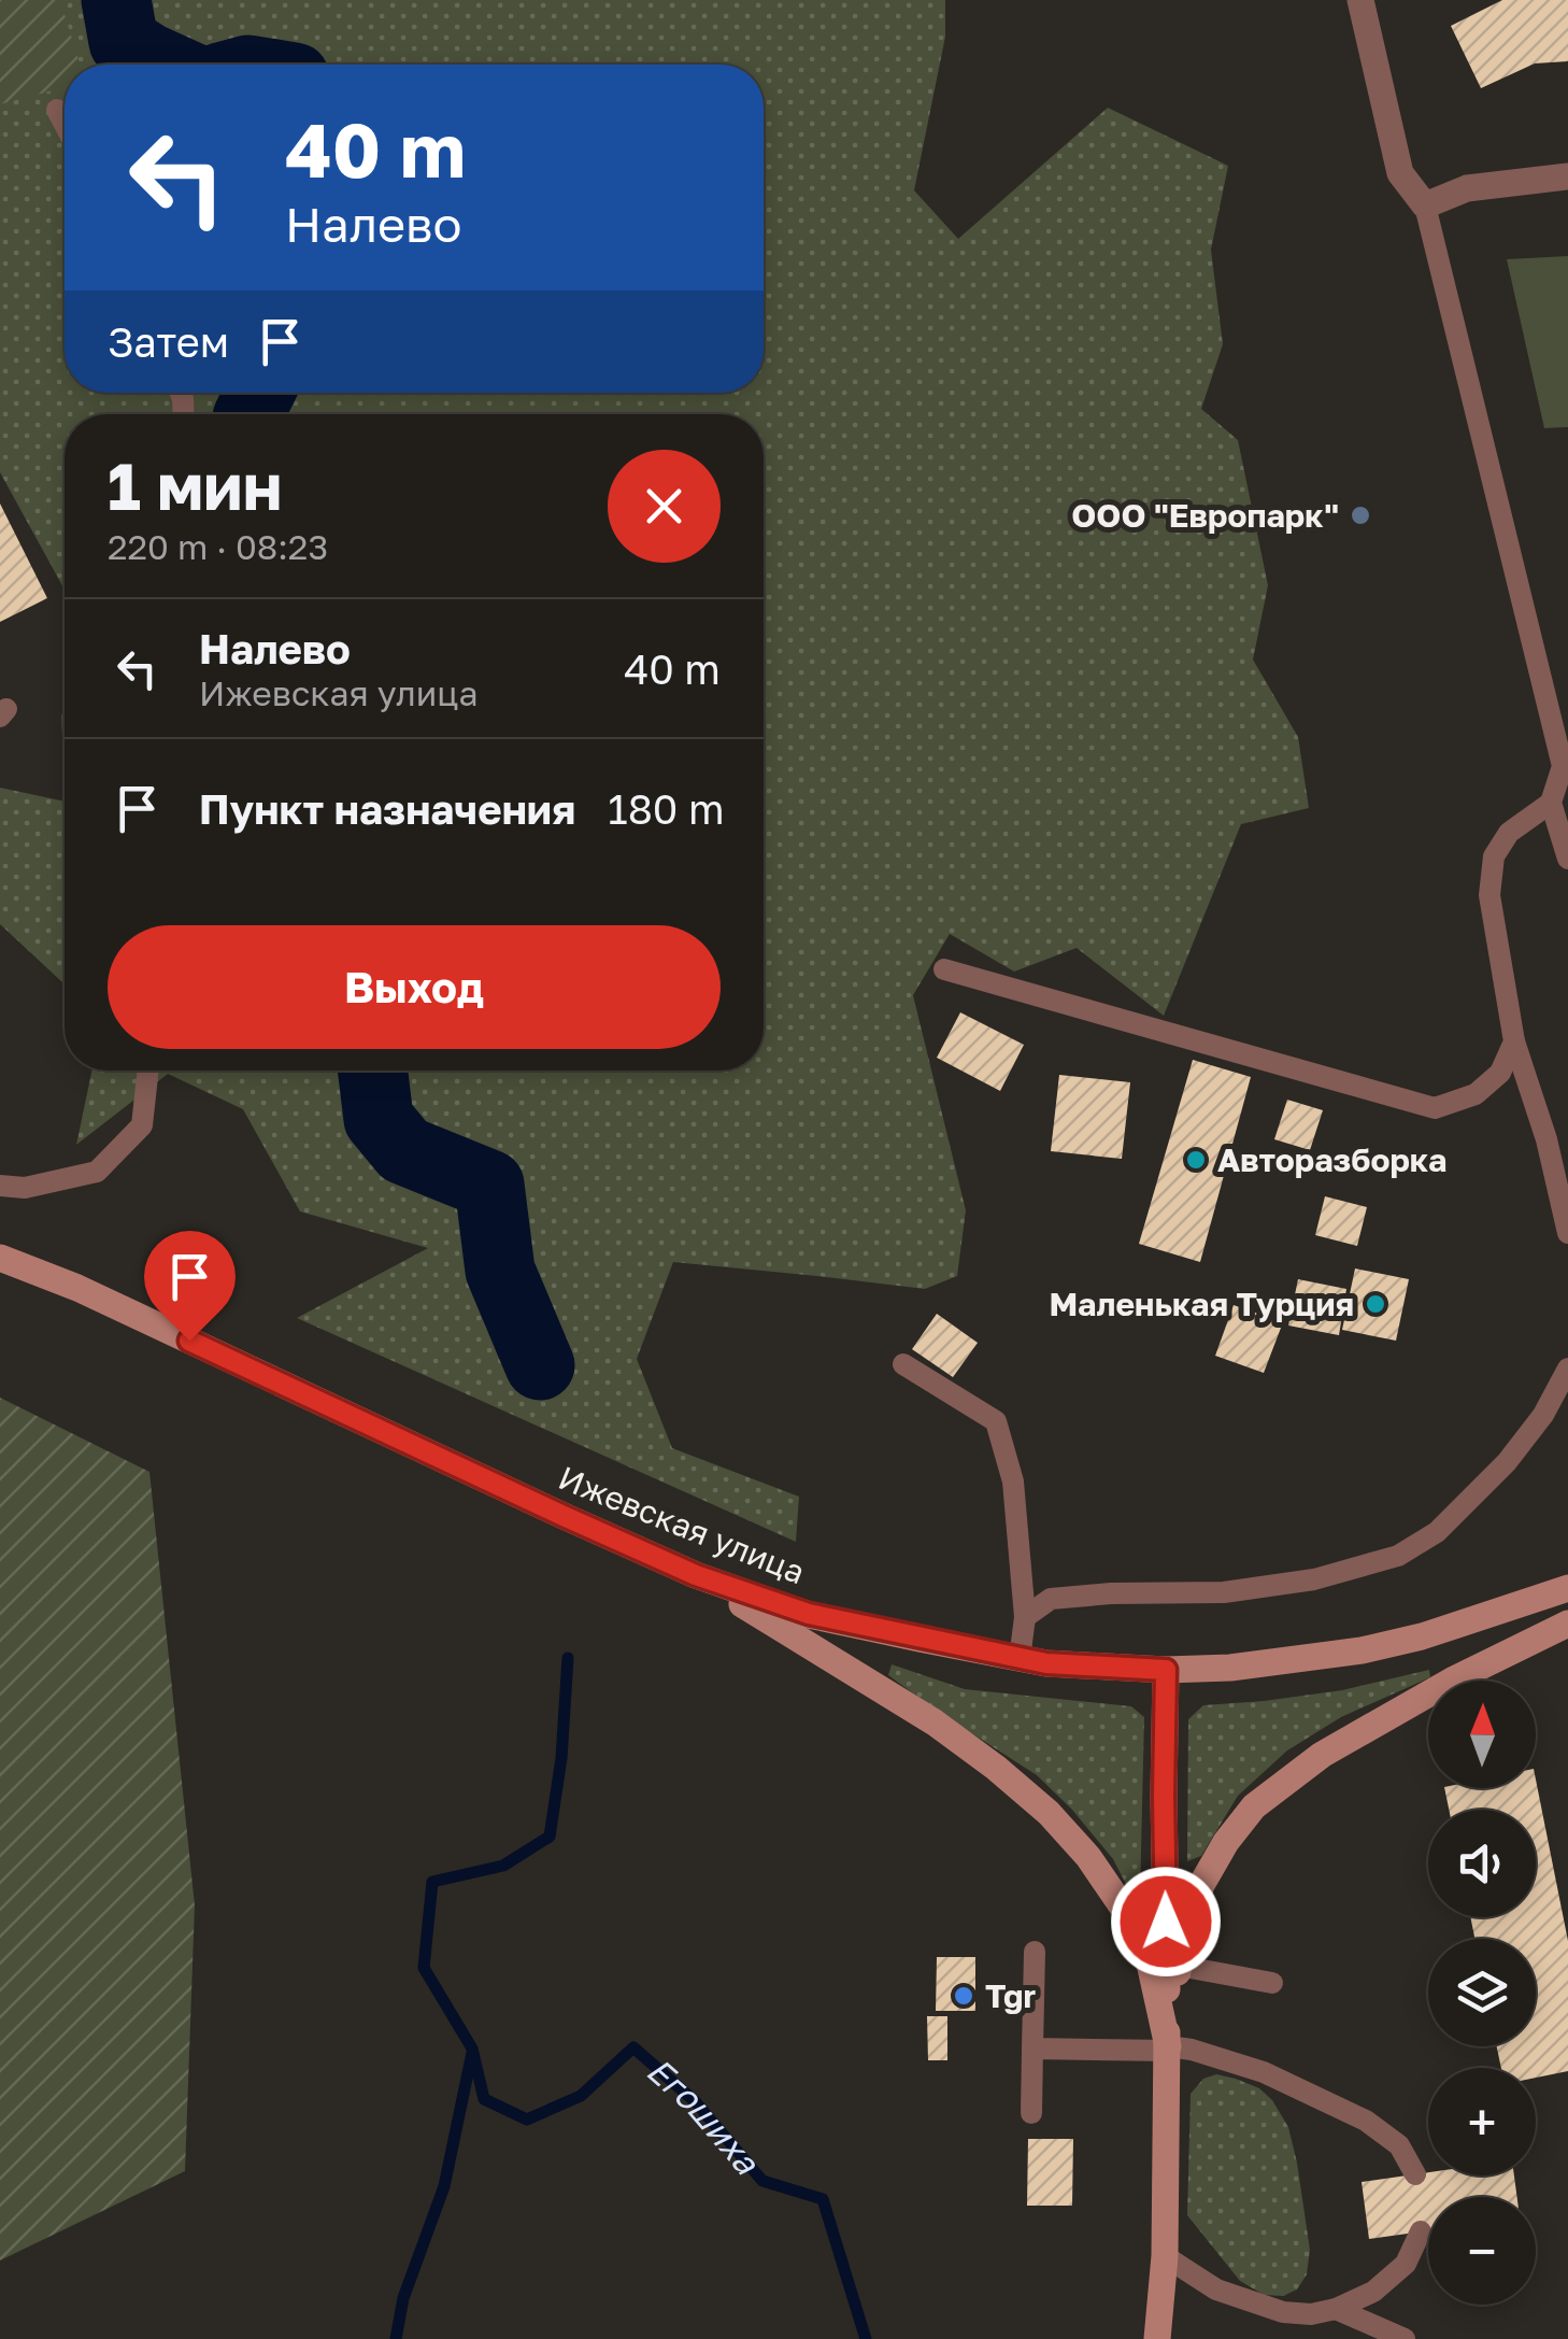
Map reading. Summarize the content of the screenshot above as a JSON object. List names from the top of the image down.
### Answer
{
  "streets": {
    "street": ["Ижевская улица"]
  },
  "water": ["Егошиха"],
  "places": [
    "ООО \"Европарк\"",
    "Авторазборка",
    "Маленькая Турция",
    "Tgr"
  ],
  "north": "top",
  "page": {
    "turn": ["40 m", "Налево"],
    "then": "Затем",
    "heading": ["1 мин", "220 m · 08:23"],
    "list": [
      {
        "name": "Налево",
        "note": "Ижевская улица",
        "value": "40 m"
      },
      {
        "name": "Пункт назначения",
        "value": "180 m"
      }
    ],
    "buttons": "Выход",
    "map_buttons": ["+", "−"]
  }
}
